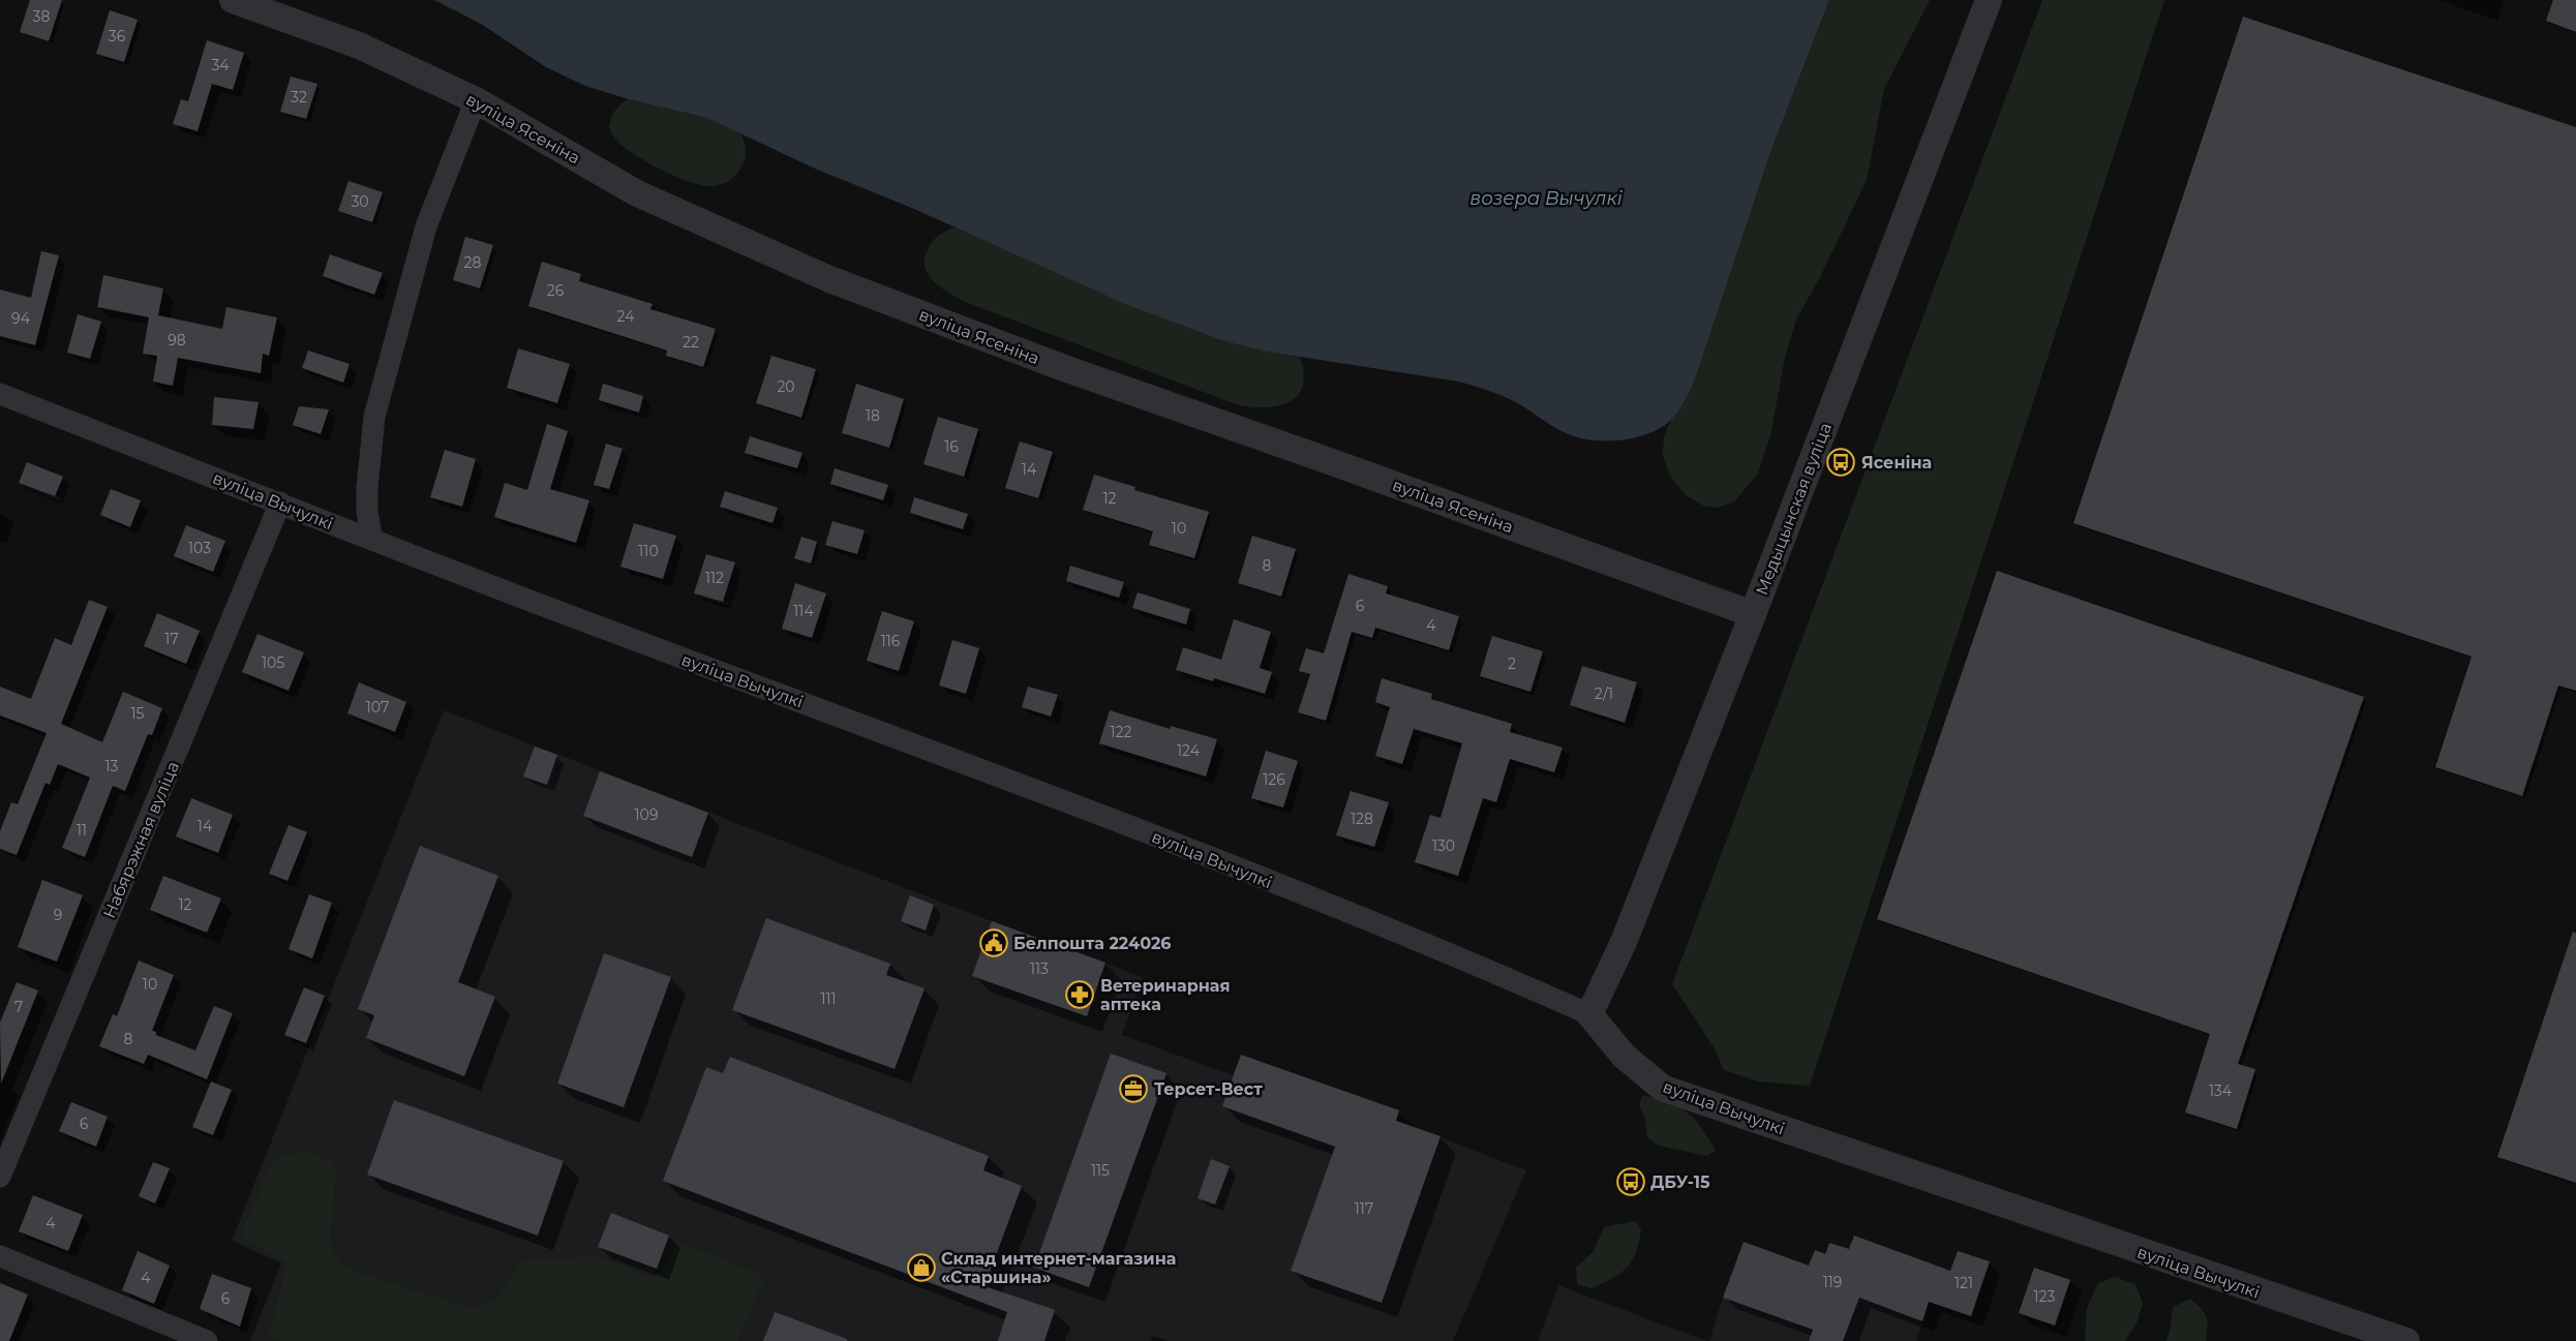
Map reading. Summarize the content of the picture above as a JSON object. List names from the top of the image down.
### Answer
{
  "streets": {
    "street": [
      "вуліца Ясеніна",
      "вуліца Вычулкі",
      "Медыцынская вуліца",
      "Набярэжная вуліца"
    ]
  },
  "crossings": [
    ["вуліца Ясеніна", "Медыцынская вуліца"],
    ["вуліца Вычулкі", "Медыцынская вуліца"],
    ["вуліца Вычулкі", "Набярэжная вуліца"]
  ],
  "water": ["возера Вычулкі"],
  "places": {
    "bus stop": ["Ясеніна", "ДБУ-15"],
    "public building": ["Белпошта 224026"],
    "pharmacy": ["Ветеринарная аптека"],
    "office": ["Терсет-Вест"],
    "shop": ["Склад интернет-магазина «Старшина»"]
  },
  "house_numbers": [
    "38",
    "36",
    "34",
    "32",
    "30",
    "28",
    "26",
    "24",
    "94",
    "98",
    "22",
    "20",
    "18",
    "16",
    "14",
    "12",
    "10",
    "103",
    "110",
    "8",
    "112",
    "6",
    "114",
    "4",
    "17",
    "116",
    "105",
    "2",
    "2/1",
    "107",
    "15",
    "122",
    "124",
    "13",
    "126",
    "109",
    "128",
    "14",
    "11",
    "130",
    "12",
    "9",
    "113",
    "10",
    "111",
    "7",
    "8",
    "134",
    "6",
    "115",
    "117",
    "4",
    "4",
    "119",
    "121",
    "123",
    "6"
  ]
}
